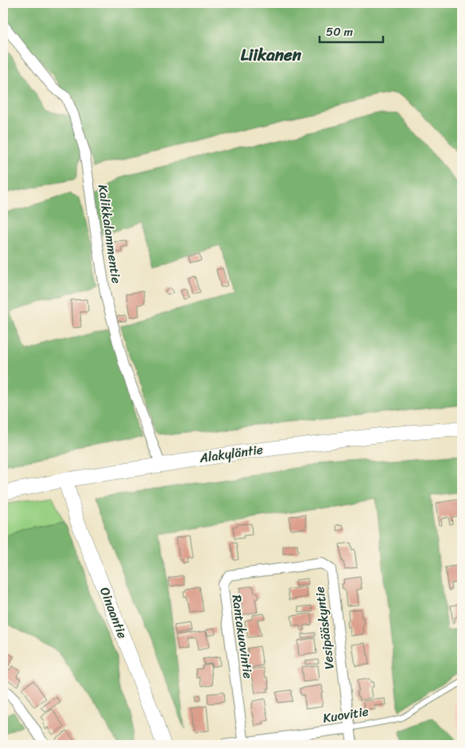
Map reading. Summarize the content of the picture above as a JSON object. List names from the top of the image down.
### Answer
{
  "streets": {
    "main road": ["Alakyläntie", "Oinaantie"],
    "street": [
      "Kalikkalammentie",
      "Vesipääskyntie",
      "Rantakuovintie",
      "Kuovitie"
    ]
  },
  "crossings": [
    ["Kalikkalammentie", "Alakyläntie"],
    ["Alakyläntie", "Oinaantie"],
    ["Vesipääskyntie", "Rantakuovintie"],
    ["Vesipääskyntie", "Kuovitie"],
    ["Rantakuovintie", "Kuovitie"]
  ],
  "districts": ["Liikanen"],
  "scale_bar": "50 m"
}
